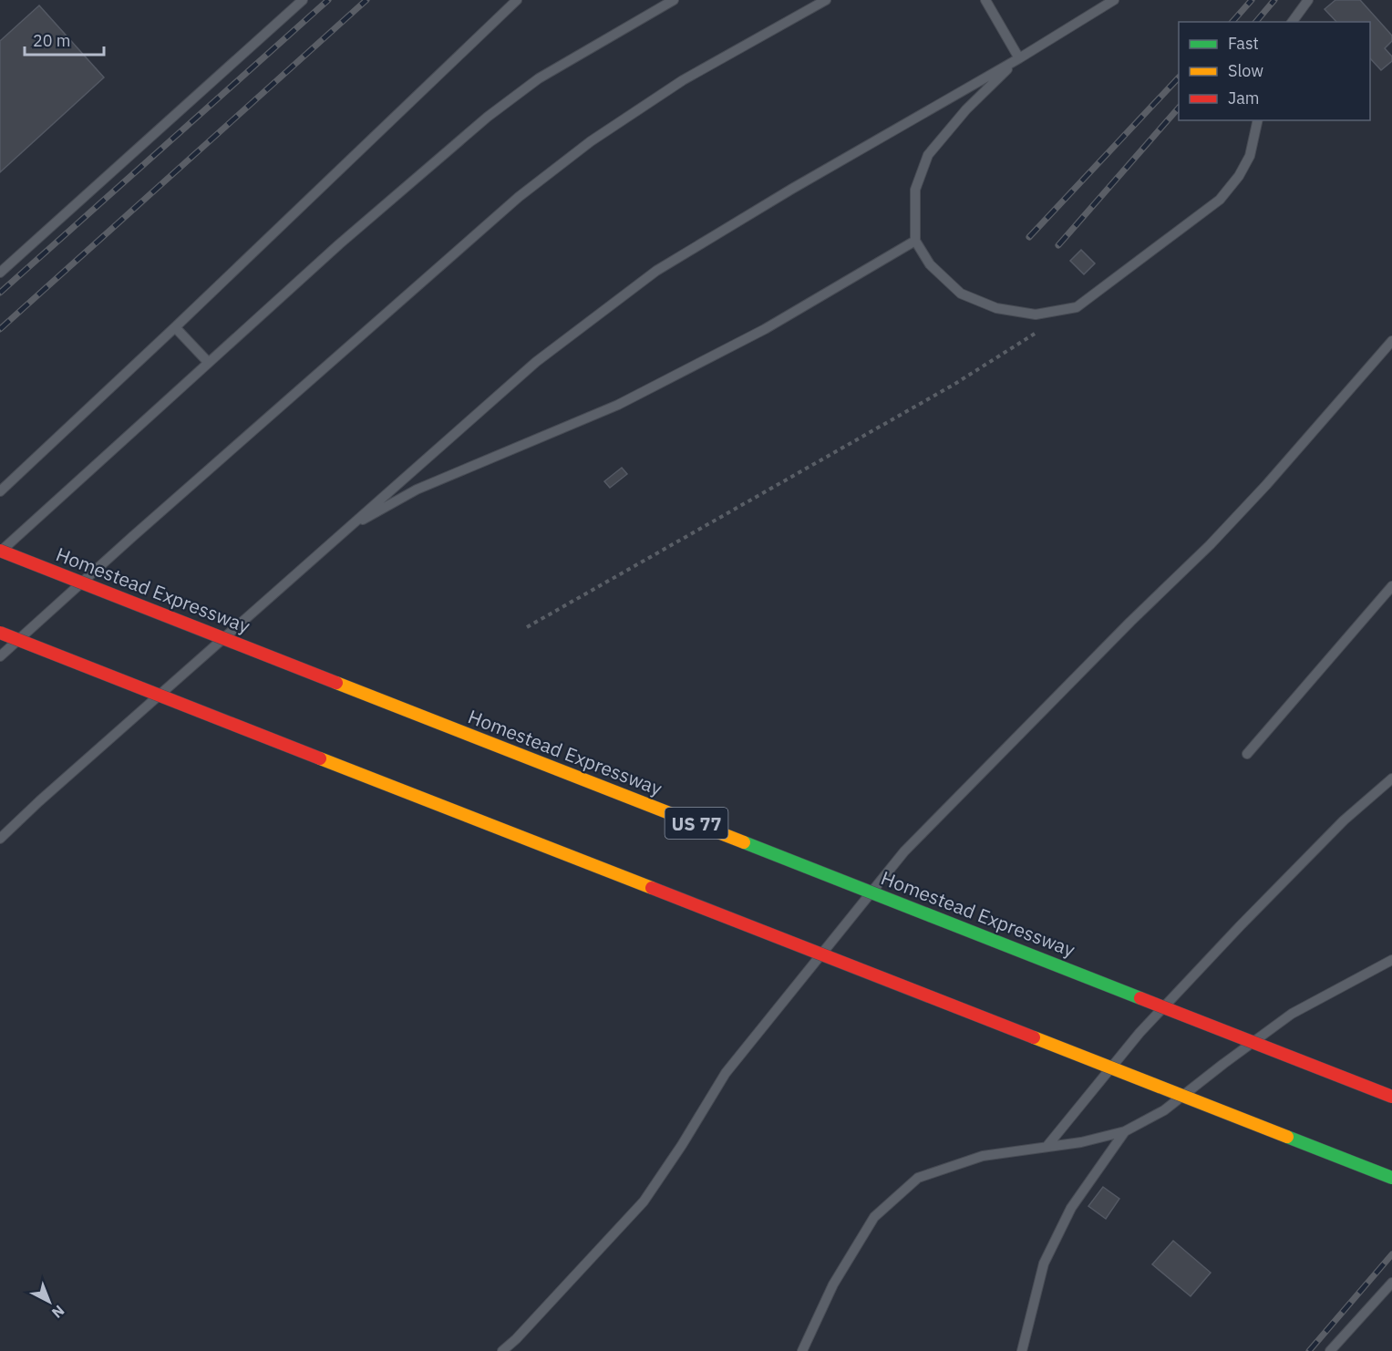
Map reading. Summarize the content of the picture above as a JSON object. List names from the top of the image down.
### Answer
{
  "streets": {
    "highway": ["Homestead Expressway", "US 77"]
  },
  "legend": ["Fast", "Slow", "Jam"],
  "scale_bar": "20 m",
  "north": "bottom right"
}
